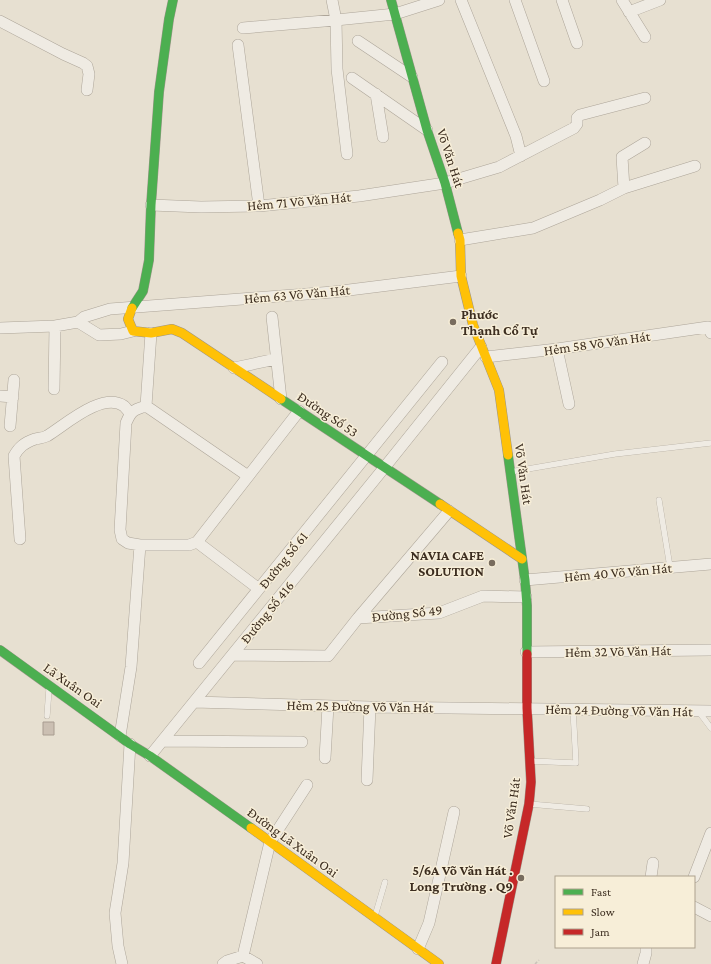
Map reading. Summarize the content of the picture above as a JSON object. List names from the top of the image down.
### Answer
{
  "streets": {
    "street": [
      "Võ Văn Hát",
      "Hẻm 71 Võ Văn Hát",
      "Hẻm 63 Võ Văn Hát",
      "Hẻm 58 Võ Văn Hát",
      "Đường Số 53",
      "Đường Số 61",
      "Hẻm 40 Võ Văn Hát",
      "Đường Số 416",
      "Đường Số 49",
      "Hẻm 32 Võ Văn Hát",
      "Lã Xuân Oai",
      "Hẻm 25 Đường Võ Văn Hát",
      "Hẻm 24 Đường Võ Văn Hát",
      "Đường Lã Xuân Oai"
    ]
  },
  "crossings": [
    ["Võ Văn Hát", "Hẻm 71 Võ Văn Hát"],
    ["Võ Văn Hát", "Hẻm 63 Võ Văn Hát"],
    ["Võ Văn Hát", "Hẻm 58 Võ Văn Hát"],
    ["Võ Văn Hát", "Đường Số 53"],
    ["Võ Văn Hát", "Hẻm 40 Võ Văn Hát"],
    ["Võ Văn Hát", "Đường Số 416"],
    ["Võ Văn Hát", "Đường Số 49"],
    ["Võ Văn Hát", "Hẻm 32 Võ Văn Hát"],
    ["Võ Văn Hát", "Hẻm 25 Đường Võ Văn Hát"],
    ["Võ Văn Hát", "Hẻm 24 Đường Võ Văn Hát"],
    ["Đường Số 53", "Đường Số 61"],
    ["Đường Số 53", "Đường Số 416"],
    ["Đường Số 416", "Đường Số 49"],
    ["Đường Số 416", "Hẻm 25 Đường Võ Văn Hát"],
    ["Đường Số 416", "Đường Lã Xuân Oai"],
    ["Lã Xuân Oai", "Đường Lã Xuân Oai"],
    ["Hẻm 25 Đường Võ Văn Hát", "Hẻm 24 Đường Võ Văn Hát"]
  ],
  "places": ["Phước Thạnh Cổ Tự", "NAVIA CAFE SOLUTION", "5/6A Võ Văn Hát . Long Trường . Q9"],
  "legend": ["Fast", "Slow", "Jam"]
}
